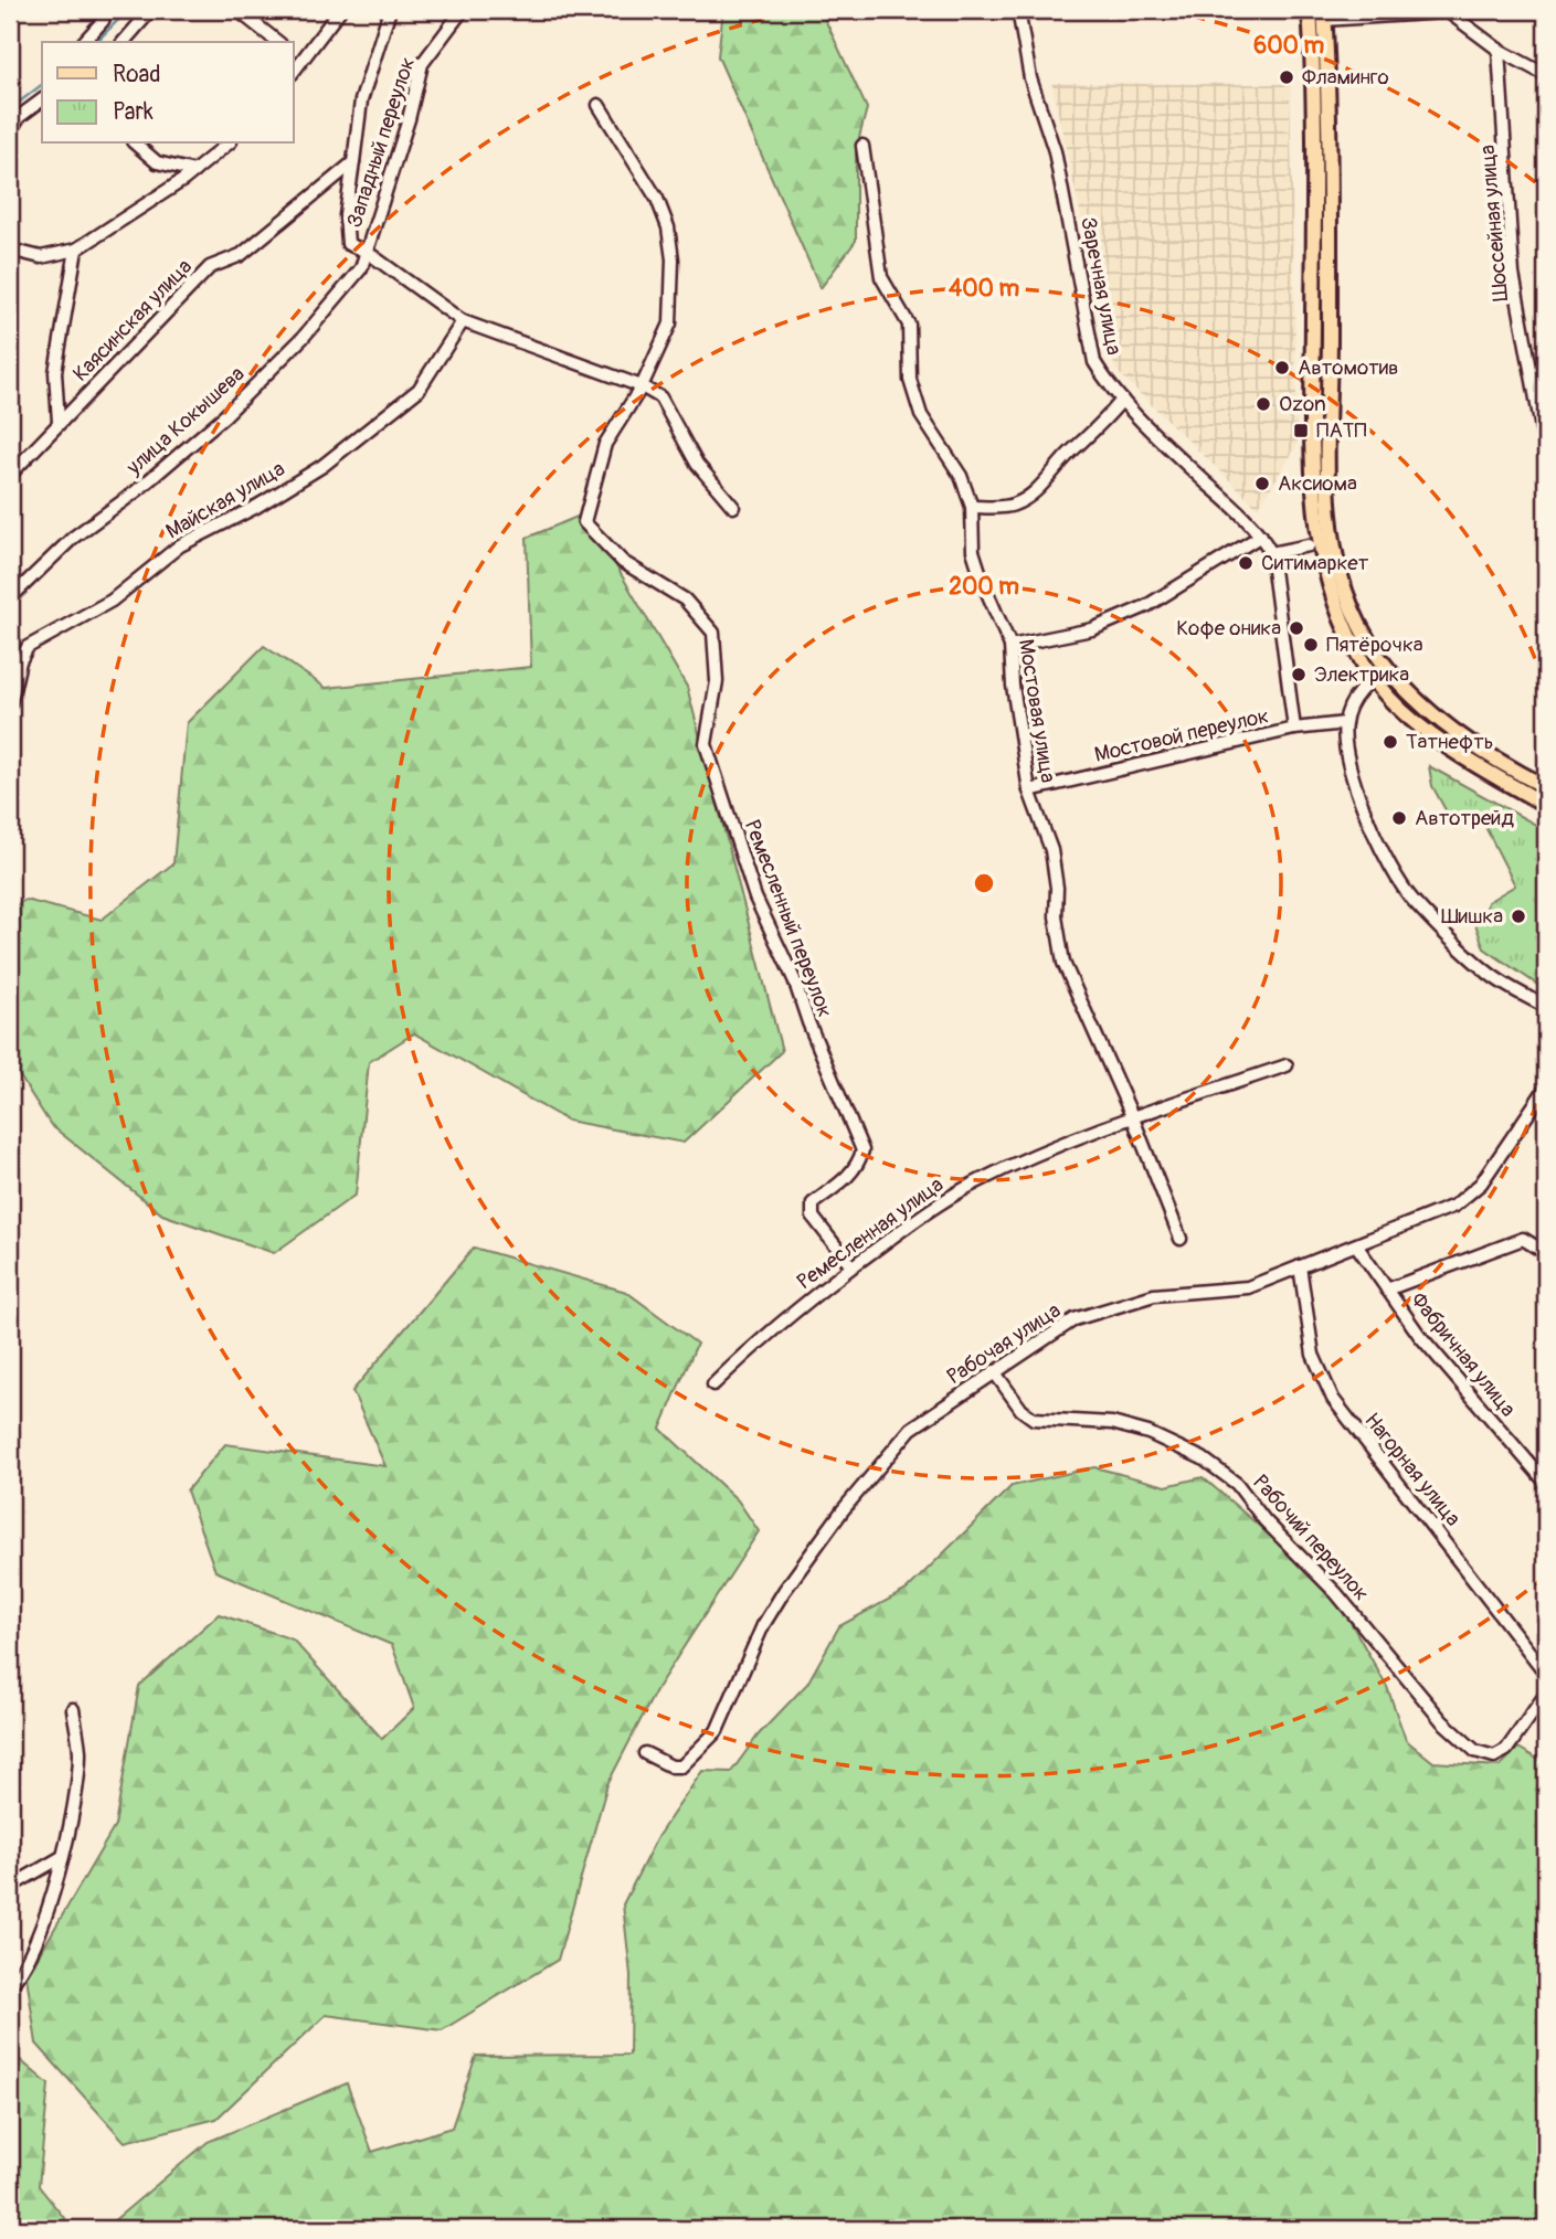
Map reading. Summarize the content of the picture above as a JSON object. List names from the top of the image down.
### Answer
{
  "streets": {
    "street": [
      "Западный переулок",
      "Шоссейная улица",
      "Заречная улица",
      "Каясинская улица",
      "улица Кокышева",
      "Майская улица",
      "Мостовая улица",
      "Мостовой переулок",
      "Ремесленный переулок",
      "Ремесленная улица",
      "Рабочая улица",
      "Фабричная улица",
      "Нагорная улица",
      "Рабочий переулок"
    ]
  },
  "crossings": [
    ["Западный переулок", "улица Кокышева"],
    ["Мостовая улица", "Мостовой переулок"],
    ["Мостовая улица", "Ремесленная улица"],
    ["Ремесленный переулок", "Ремесленная улица"],
    ["Рабочая улица", "Фабричная улица"],
    ["Рабочая улица", "Нагорная улица"],
    ["Рабочая улица", "Рабочий переулок"]
  ],
  "places": {
    "other": [
      "Фламинго",
      "Автомотив",
      "Ozon",
      "Аксиома",
      "Ситимаркет",
      "Кофе оника",
      "Пятёрочка",
      "Электрика",
      "Татнефть",
      "Автотрейд",
      "Шишка"
    ],
    "transit": ["ПАТП"]
  },
  "legend": ["Road", "Park"],
  "rings": ["600 m", "400 m", "200 m"]
}
